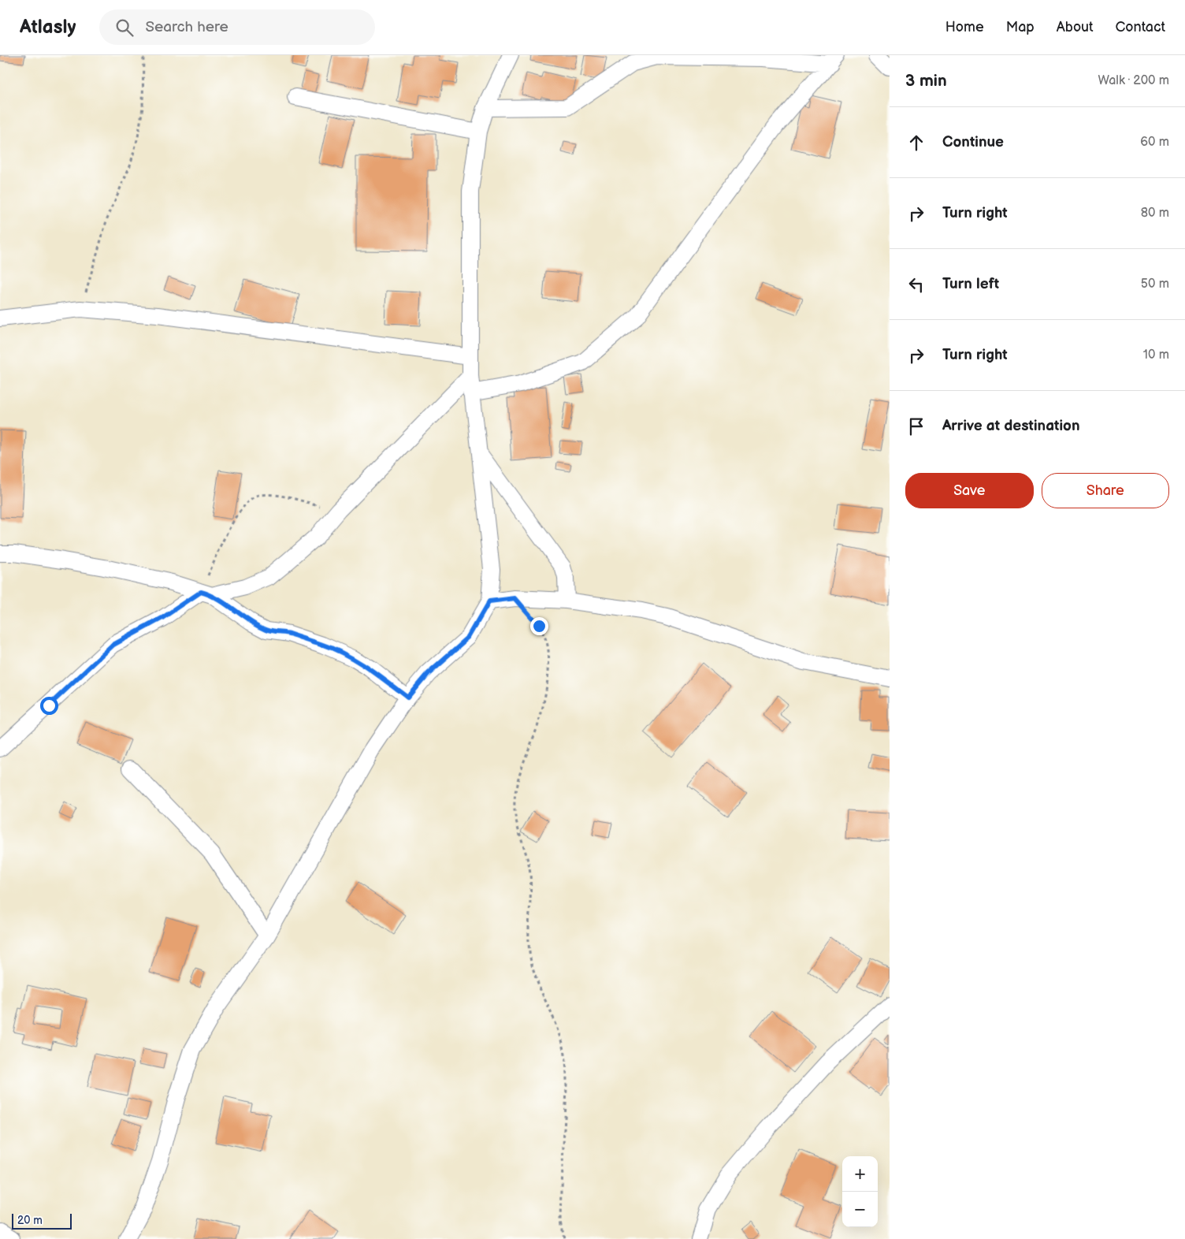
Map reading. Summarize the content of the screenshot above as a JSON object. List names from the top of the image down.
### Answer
{
  "scale_bar": "20 m",
  "page": {
    "header": "Atlasly",
    "search": "Search here",
    "nav": [
      "Home",
      "Map",
      "About",
      "Contact"
    ],
    "heading": ["3 min", "Walk · 200 m"],
    "list": [
      ["Continue", "60 m"],
      ["Turn right", "80 m"],
      ["Turn left", "50 m"],
      ["Turn right", "10 m"],
      "Arrive at destination"
    ],
    "buttons": ["Save", "Share"],
    "map_buttons": ["+", "−"],
    "scale": "20 m"
  }
}
